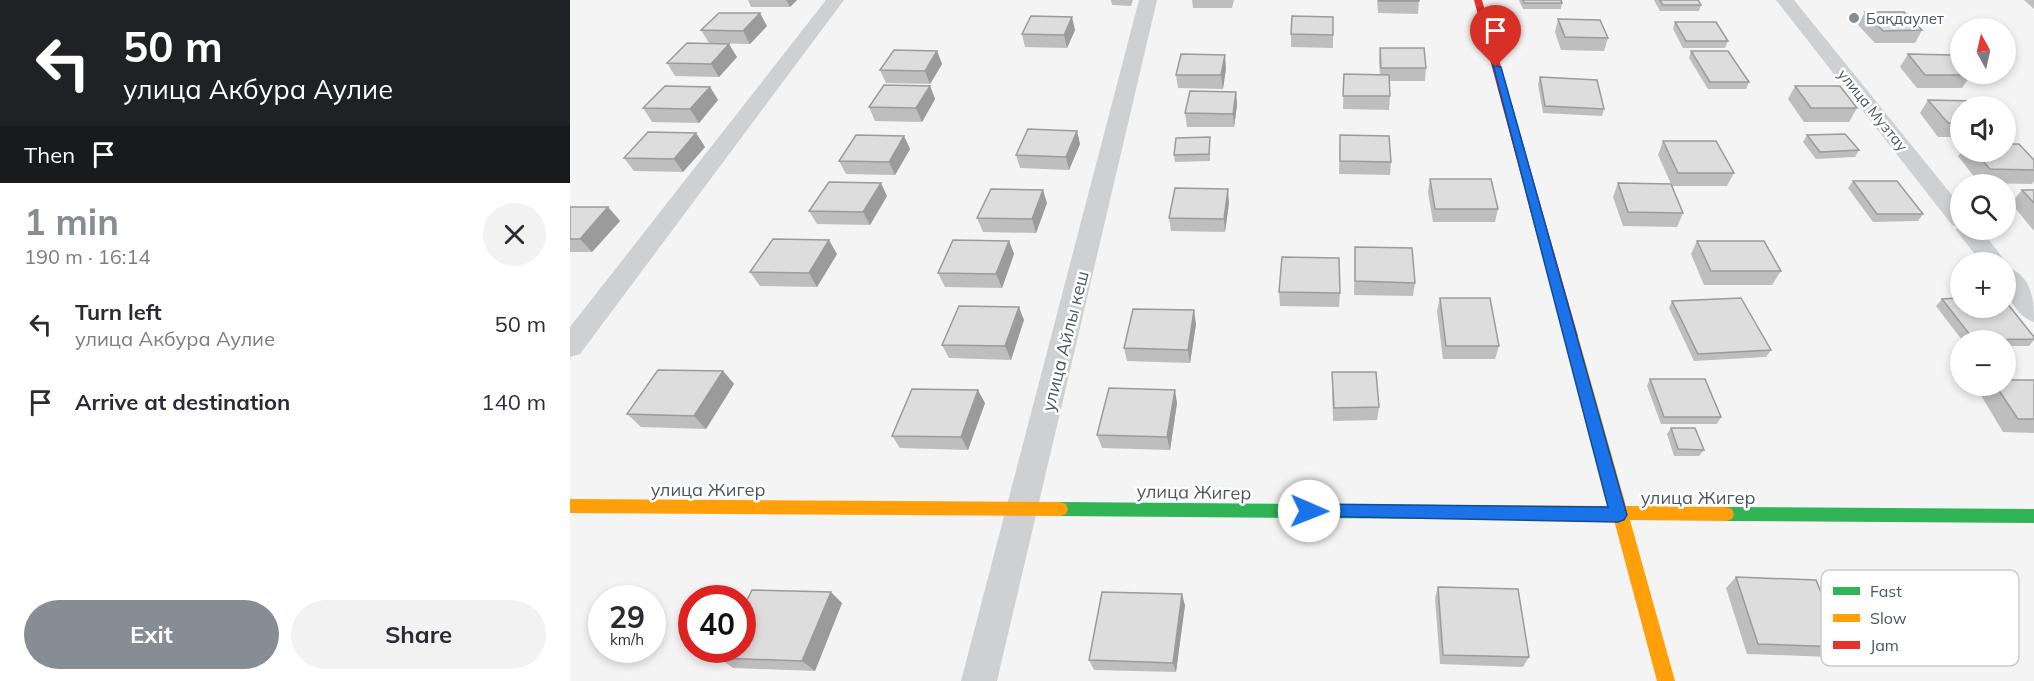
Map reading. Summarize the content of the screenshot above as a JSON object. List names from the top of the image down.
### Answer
{
  "streets": {
    "street": ["улица Музтау", "улица Айлы кеш", "улица Жигер"]
  },
  "crossings": [
    ["улица Айлы кеш", "улица Жигер"]
  ],
  "places": ["Бақдаулет"],
  "legend": ["Fast", "Slow", "Jam"],
  "north": "top",
  "page": {
    "turn": ["50 m", "улица Акбура Аулие"],
    "map_buttons": ["+", "−"],
    "then": "Then",
    "heading": ["1 min", "190 m · 16:14"],
    "list": [
      {
        "name": "Turn left",
        "note": "улица Акбура Аулие",
        "value": "50 m"
      },
      {
        "name": "Arrive at destination",
        "value": "140 m"
      }
    ],
    "speed": "29 km/h",
    "limit": "40",
    "buttons": ["Exit", "Share"]
  }
}
